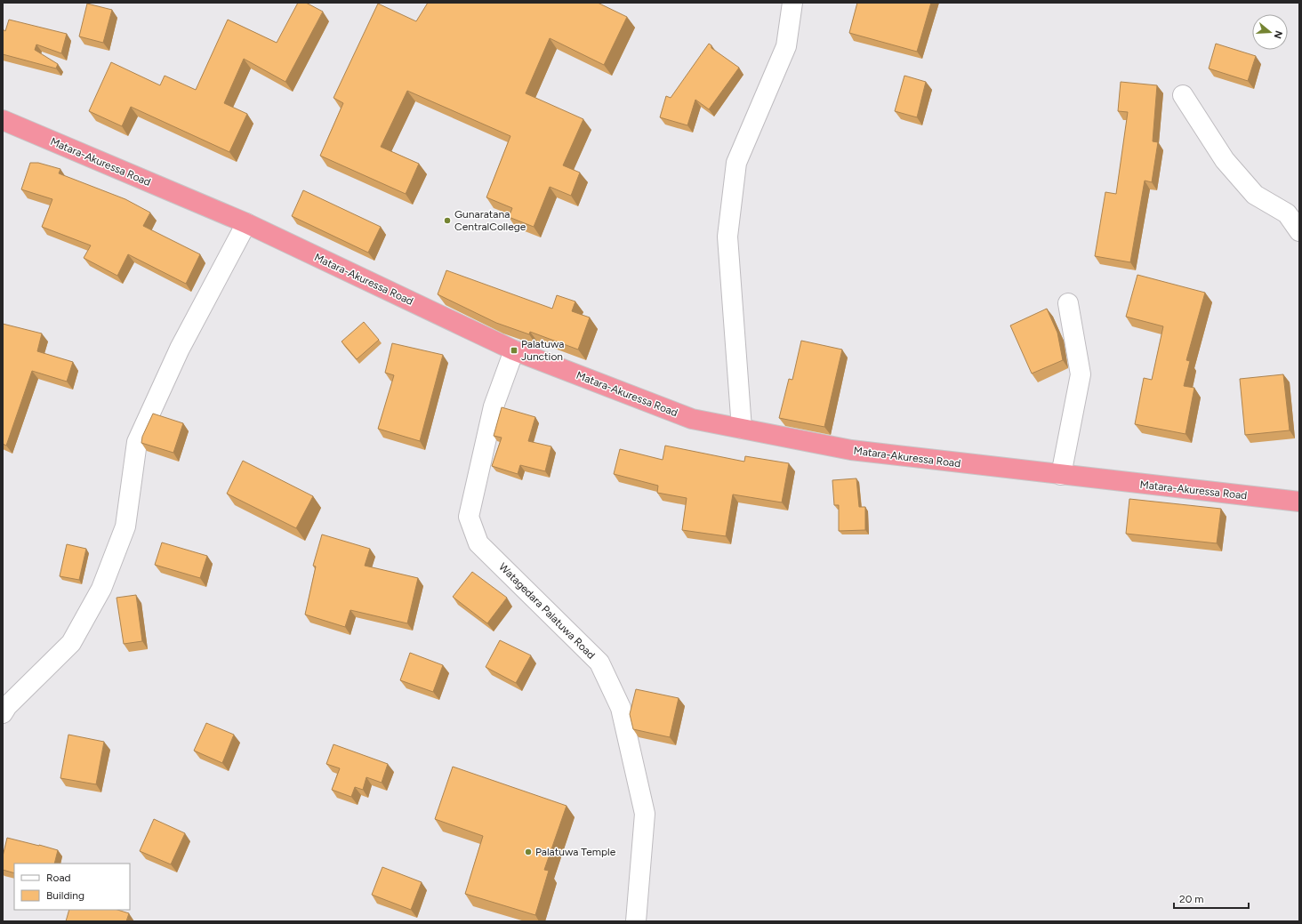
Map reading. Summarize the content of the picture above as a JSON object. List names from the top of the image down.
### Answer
{
  "streets": {
    "highway": ["Matara-Akuressa Road"],
    "street": ["Watagedara Palatuwa Road"]
  },
  "crossings": [
    ["Matara-Akuressa Road", "Watagedara Palatuwa Road"]
  ],
  "places": {
    "other": ["Gunaratana CentralCollege", "Palatuwa Temple"],
    "transit": ["Palatuwa Junction"]
  },
  "legend": ["Road", "Building"],
  "scale_bar": "20 m",
  "north": "right"
}
